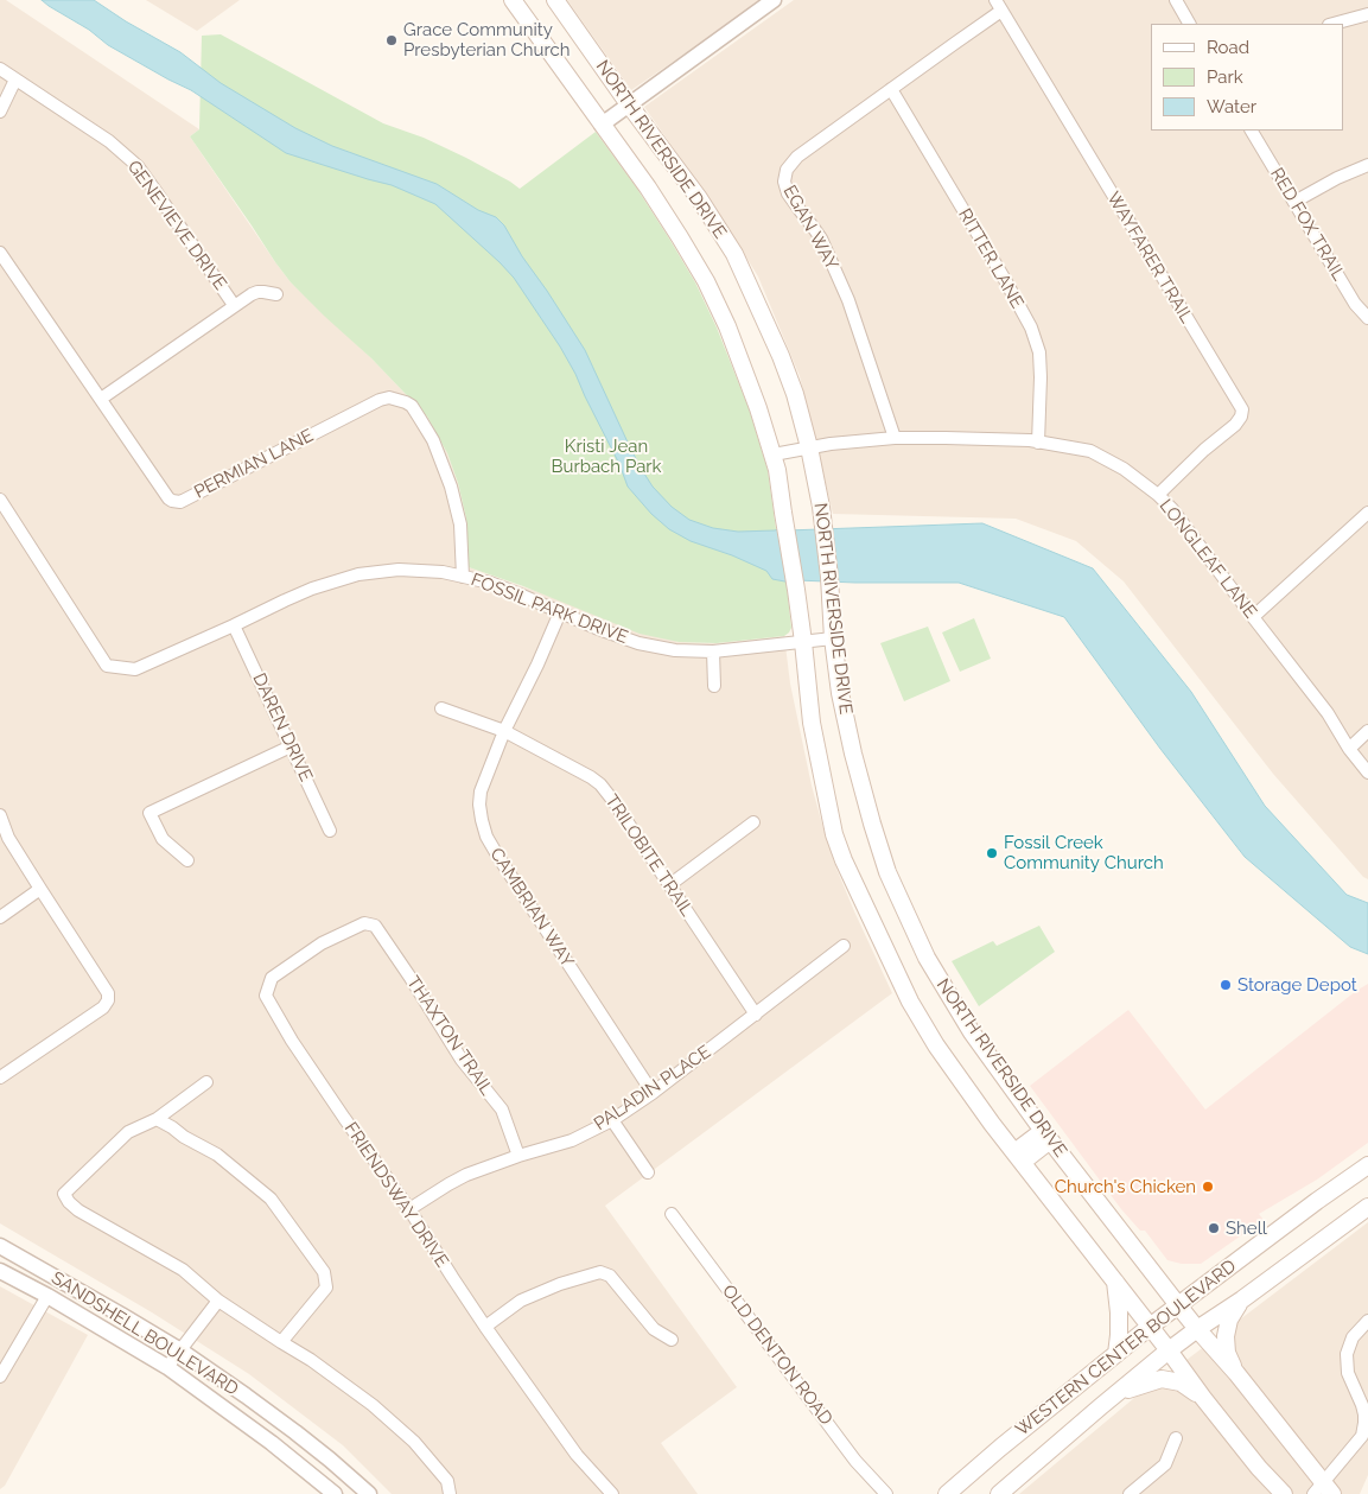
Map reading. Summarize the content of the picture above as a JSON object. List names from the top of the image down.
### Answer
{
  "streets": {
    "main road": ["NORTH RIVERSIDE DRIVE", "WESTERN CENTER BOULEVARD"],
    "street": [
      "RED FOX TRAIL",
      "GENEVIEVE DRIVE",
      "EGAN WAY",
      "WAYFARER TRAIL",
      "RITTER LANE",
      "PERMIAN LANE",
      "LONGLEAF LANE",
      "FOSSIL PARK DRIVE",
      "DAREN DRIVE",
      "TRILOBITE TRAIL",
      "CAMBRIAN WAY",
      "THAXTON TRAIL",
      "PALADIN PLACE",
      "FRIENDSWAY DRIVE",
      "SANDSHELL BOULEVARD",
      "OLD DENTON ROAD"
    ]
  },
  "crossings": [
    ["NORTH RIVERSIDE DRIVE", "LONGLEAF LANE"],
    ["NORTH RIVERSIDE DRIVE", "FOSSIL PARK DRIVE"],
    ["NORTH RIVERSIDE DRIVE", "WESTERN CENTER BOULEVARD"],
    ["EGAN WAY", "WAYFARER TRAIL"],
    ["EGAN WAY", "RITTER LANE"],
    ["EGAN WAY", "LONGLEAF LANE"],
    ["WAYFARER TRAIL", "LONGLEAF LANE"],
    ["RITTER LANE", "LONGLEAF LANE"],
    ["PERMIAN LANE", "FOSSIL PARK DRIVE"],
    ["FOSSIL PARK DRIVE", "DAREN DRIVE"],
    ["FOSSIL PARK DRIVE", "CAMBRIAN WAY"],
    ["TRILOBITE TRAIL", "CAMBRIAN WAY"],
    ["TRILOBITE TRAIL", "PALADIN PLACE"],
    ["CAMBRIAN WAY", "PALADIN PLACE"],
    ["THAXTON TRAIL", "PALADIN PLACE"],
    ["THAXTON TRAIL", "FRIENDSWAY DRIVE"],
    ["PALADIN PLACE", "FRIENDSWAY DRIVE"]
  ],
  "parks": ["Kristi Jean Burbach Park"],
  "places": [
    "Grace Community Presbyterian Church",
    "Fossil Creek Community Church",
    "Storage Depot",
    "Church's Chicken",
    "Shell"
  ],
  "legend": ["Road", "Park", "Water"]
}
